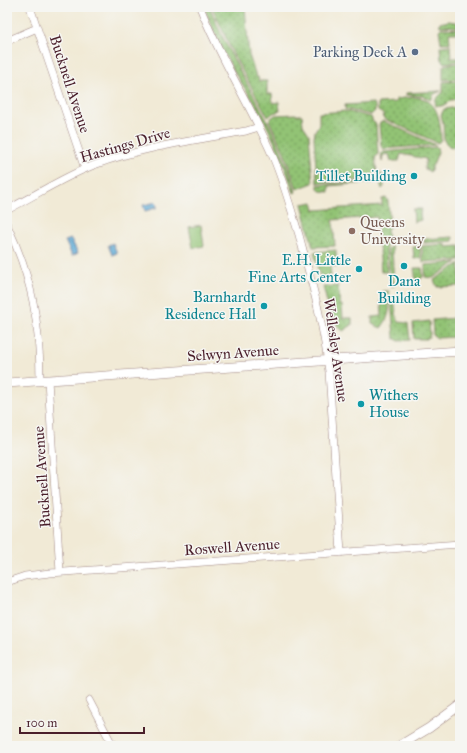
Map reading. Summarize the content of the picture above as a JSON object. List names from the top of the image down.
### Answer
{
  "streets": {
    "street": [
      "Bucknell Avenue",
      "Hastings Drive",
      "Wellesley Avenue",
      "Selwyn Avenue",
      "Roswell Avenue"
    ]
  },
  "crossings": [
    ["Bucknell Avenue", "Hastings Drive"],
    ["Bucknell Avenue", "Selwyn Avenue"],
    ["Bucknell Avenue", "Roswell Avenue"],
    ["Hastings Drive", "Wellesley Avenue"],
    ["Wellesley Avenue", "Selwyn Avenue"],
    ["Wellesley Avenue", "Roswell Avenue"]
  ],
  "places": [
    "Parking Deck A",
    "Tillet Building",
    "Queens University",
    "Dana Building",
    "E.H. Little Fine Arts Center",
    "Barnhardt Residence Hall",
    "Withers House"
  ],
  "scale_bar": "100 m"
}
